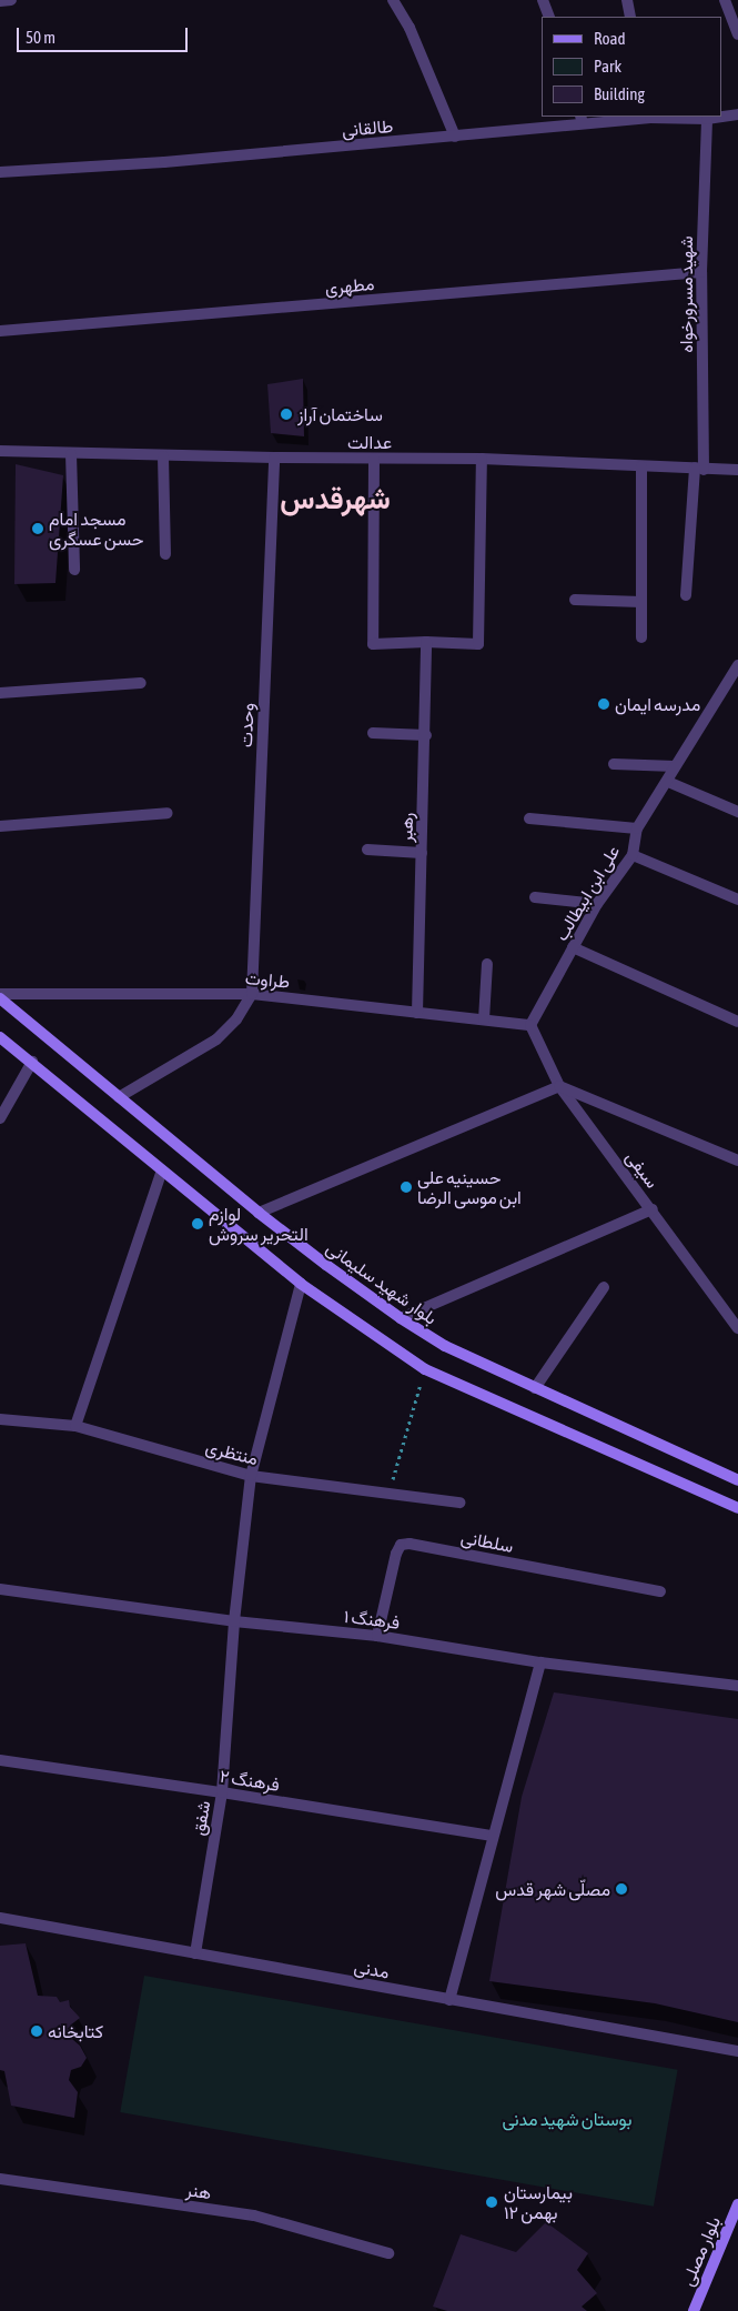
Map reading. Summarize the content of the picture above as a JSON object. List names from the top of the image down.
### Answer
{
  "streets": {
    "main road": ["بلوار شهید سلیمانی", "بلوار مصلی"],
    "street": [
      "طالقانی",
      "مطهری",
      "شهید مسرورخواه",
      "عدالت",
      "وحدت",
      "رهبر",
      "علی ابن ابیطالب",
      "طراوت",
      "سیفی",
      "منتظری",
      "سلطانی",
      "فرهنگ ۱",
      "فرهنگ ۲",
      "شفق",
      "مدنی",
      "هنر"
    ]
  },
  "crossings": [
    ["طالقانی", "شهید مسرورخواه"],
    ["مطهری", "شهید مسرورخواه"],
    ["شهید مسرورخواه", "عدالت"],
    ["عدالت", "وحدت"],
    ["وحدت", "طراوت"],
    ["رهبر", "طراوت"],
    ["علی ابن ابیطالب", "طراوت"],
    ["علی ابن ابیطالب", "سیفی"],
    ["طراوت", "سیفی"],
    ["طراوت", "بلوار شهید سلیمانی"],
    ["منتظری", "شفق"],
    ["سلطانی", "فرهنگ ۱"],
    ["فرهنگ ۱", "شفق"],
    ["فرهنگ ۲", "شفق"],
    ["شفق", "مدنی"]
  ],
  "districts": ["شهرقدس"],
  "parks": ["بوستان شهید مدنی"],
  "places": [
    "ساختمان آراز",
    "مسجد امام حسن عسگری",
    "مدرسه ایمان",
    "حسینیه علی ابن موسی الرضا",
    "لوازم التحریر سروش",
    "مصلّی شهر قدس",
    "کتابخانه",
    "بیمارستان ۱۲ بهمن"
  ],
  "legend": ["Road", "Park", "Building"],
  "scale_bar": "50 m"
}
